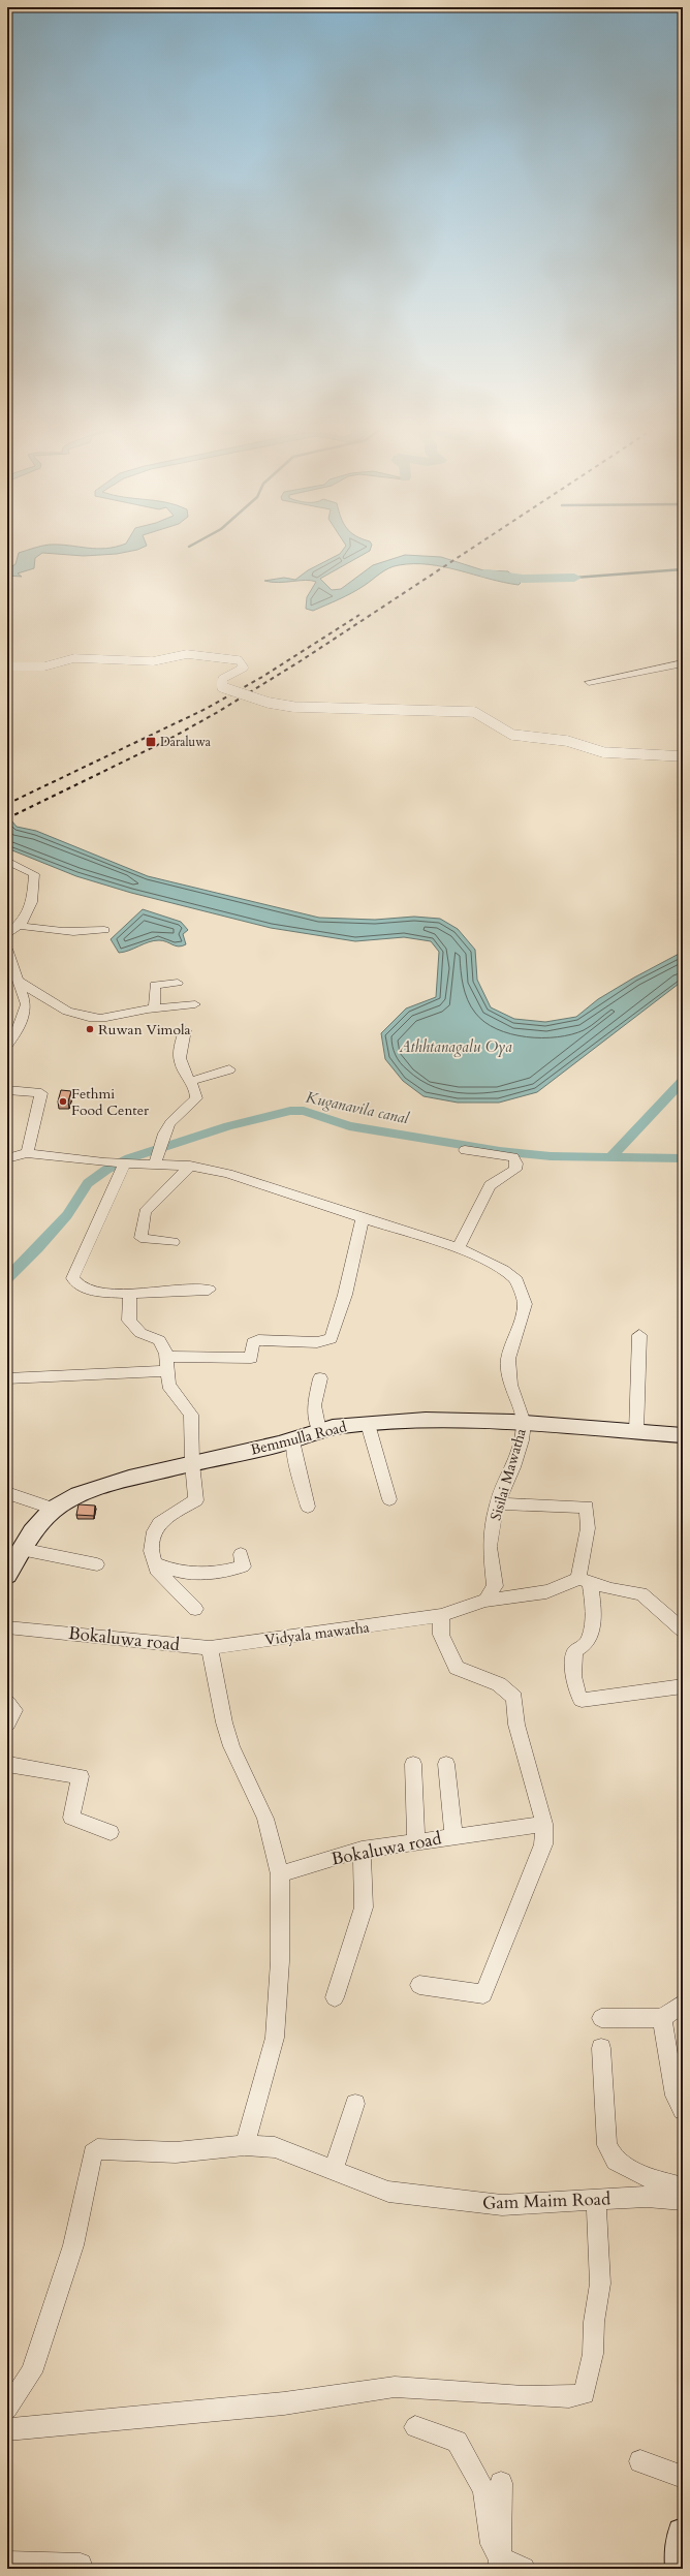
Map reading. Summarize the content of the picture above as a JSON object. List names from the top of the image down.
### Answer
{
  "streets": {
    "street": [
      "Bemmulla Road",
      "Sisilai Mawatha",
      "Vidyala mawatha",
      "Bokaluwa road",
      "Gam Maim Road"
    ]
  },
  "crossings": [
    ["Bemmulla Road", "Sisilai Mawatha"],
    ["Vidyala mawatha", "Bokaluwa road"]
  ],
  "water": ["Athhtanagalu Oya", "Kuganavila canal"],
  "places": {
    "transit": ["Daraluwa"],
    "other": ["Ruwan Vimola", "Fethmi Food Center"]
  }
}
